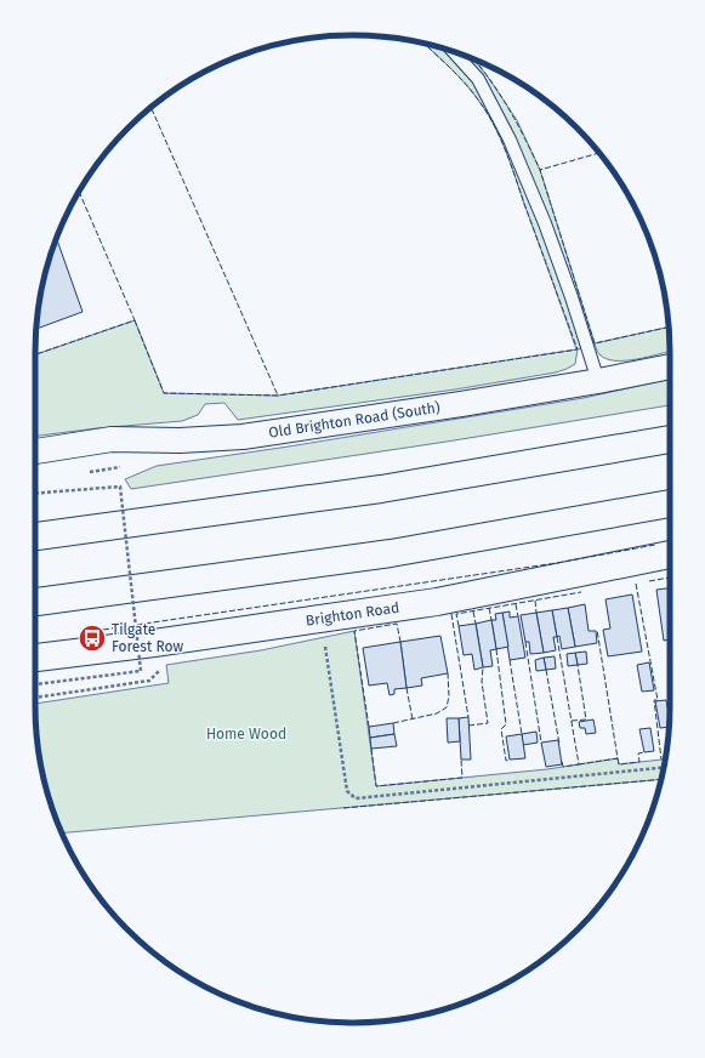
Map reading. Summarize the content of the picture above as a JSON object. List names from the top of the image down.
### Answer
{
  "streets": {
    "main road": ["Brighton Road"],
    "street": ["Old Brighton Road (South)"]
  },
  "parks": ["Home Wood"],
  "places": {
    "bus stop": ["Tilgate Forest Row"]
  }
}
